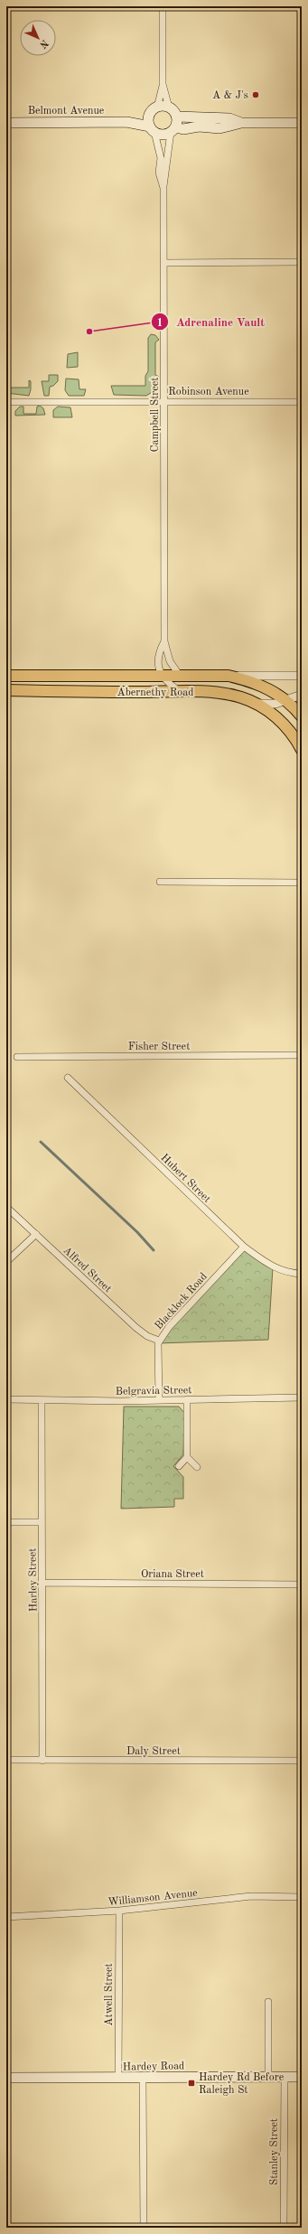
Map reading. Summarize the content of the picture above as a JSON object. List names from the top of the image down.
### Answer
{
  "streets": {
    "main road": ["Belmont Avenue", "Abernethy Road", "Hardey Road"],
    "street": [
      "Robinson Avenue",
      "Campbell Street",
      "Fisher Street",
      "Hubert Street",
      "Alfred Street",
      "Blacklock Road",
      "Belgravia Street",
      "Oriana Street",
      "Harley Street",
      "Daly Street",
      "Williamson Avenue",
      "Atwell Street",
      "Stanley Street"
    ]
  },
  "crossings": [
    ["Belmont Avenue", "Campbell Street"],
    ["Robinson Avenue", "Campbell Street"],
    ["Campbell Street", "Abernethy Road"],
    ["Hubert Street", "Blacklock Road"],
    ["Alfred Street", "Blacklock Road"],
    ["Blacklock Road", "Belgravia Street"],
    ["Belgravia Street", "Harley Street"],
    ["Oriana Street", "Harley Street"],
    ["Harley Street", "Daly Street"],
    ["Williamson Avenue", "Atwell Street"],
    ["Atwell Street", "Hardey Road"],
    ["Hardey Road", "Stanley Street"]
  ],
  "places": {
    "other": ["A & J's", "Adrenaline Vault"],
    "transit": ["Hardey Rd Before Raleigh St"]
  },
  "north": "bottom right"
}
